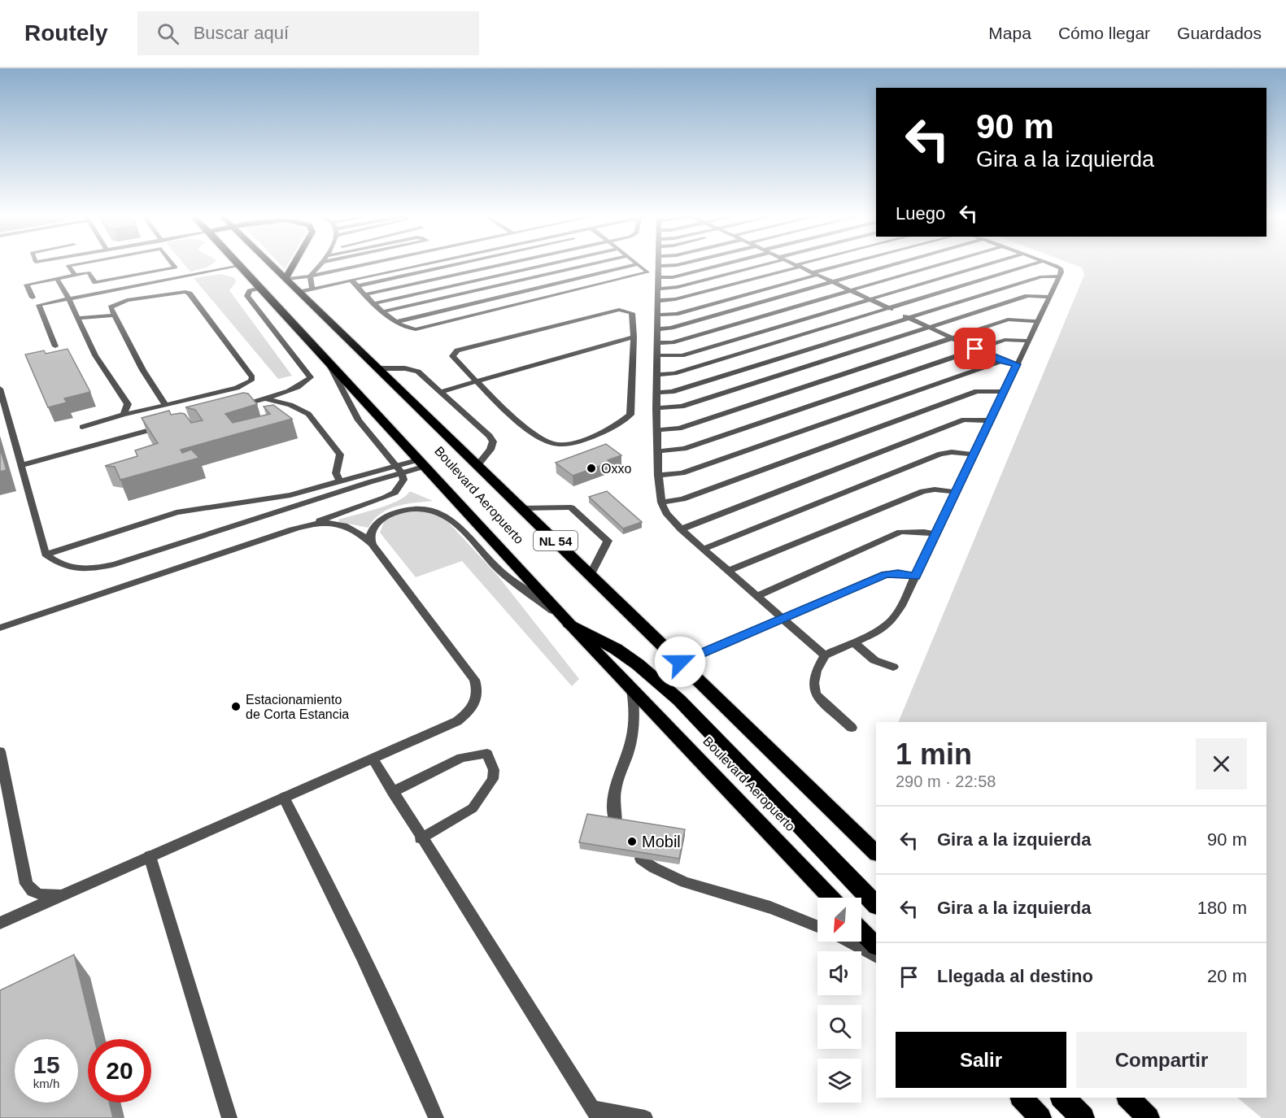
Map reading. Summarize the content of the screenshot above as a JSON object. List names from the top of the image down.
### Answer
{
  "streets": {
    "highway": ["Boulevard Aeropuerto", "NL 54"]
  },
  "places": ["Oxxo", "Estacionamiento de Corta Estancia", "Mobil"],
  "north": "bottom left",
  "page": {
    "header": "Routely",
    "search": "Buscar aquí",
    "nav": ["Mapa", "Cómo llegar", "Guardados"],
    "turn": ["90 m", "Gira a la izquierda"],
    "then": "Luego",
    "heading": ["1 min", "290 m · 22:58"],
    "list": [
      {
        "name": "Gira a la izquierda",
        "value": "90 m"
      },
      {
        "name": "Gira a la izquierda",
        "value": "180 m"
      },
      {
        "name": "Llegada al destino",
        "value": "20 m"
      }
    ],
    "buttons": ["Salir", "Compartir"],
    "speed": "15 km/h",
    "limit": "20"
  }
}
